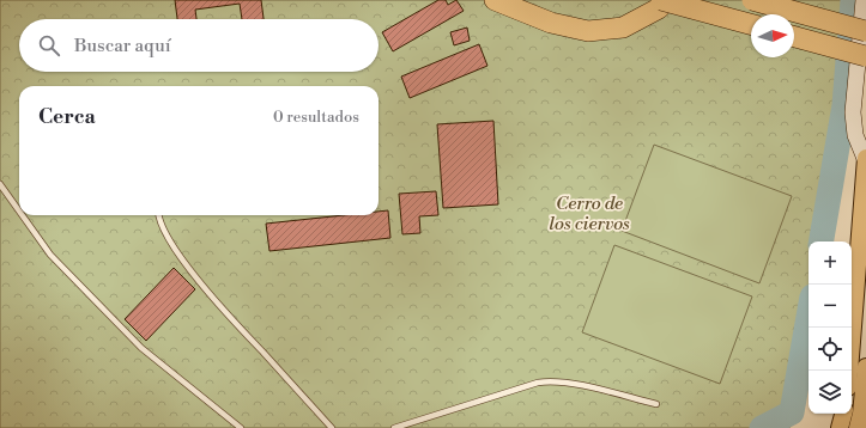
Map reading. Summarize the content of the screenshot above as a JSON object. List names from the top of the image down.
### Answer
{
  "parks": ["Cerro de los ciervos"],
  "north": "right",
  "page": {
    "search": "Buscar aquí",
    "heading": ["Cerca", "0 resultados"],
    "map_buttons": ["+", "−"]
  }
}
